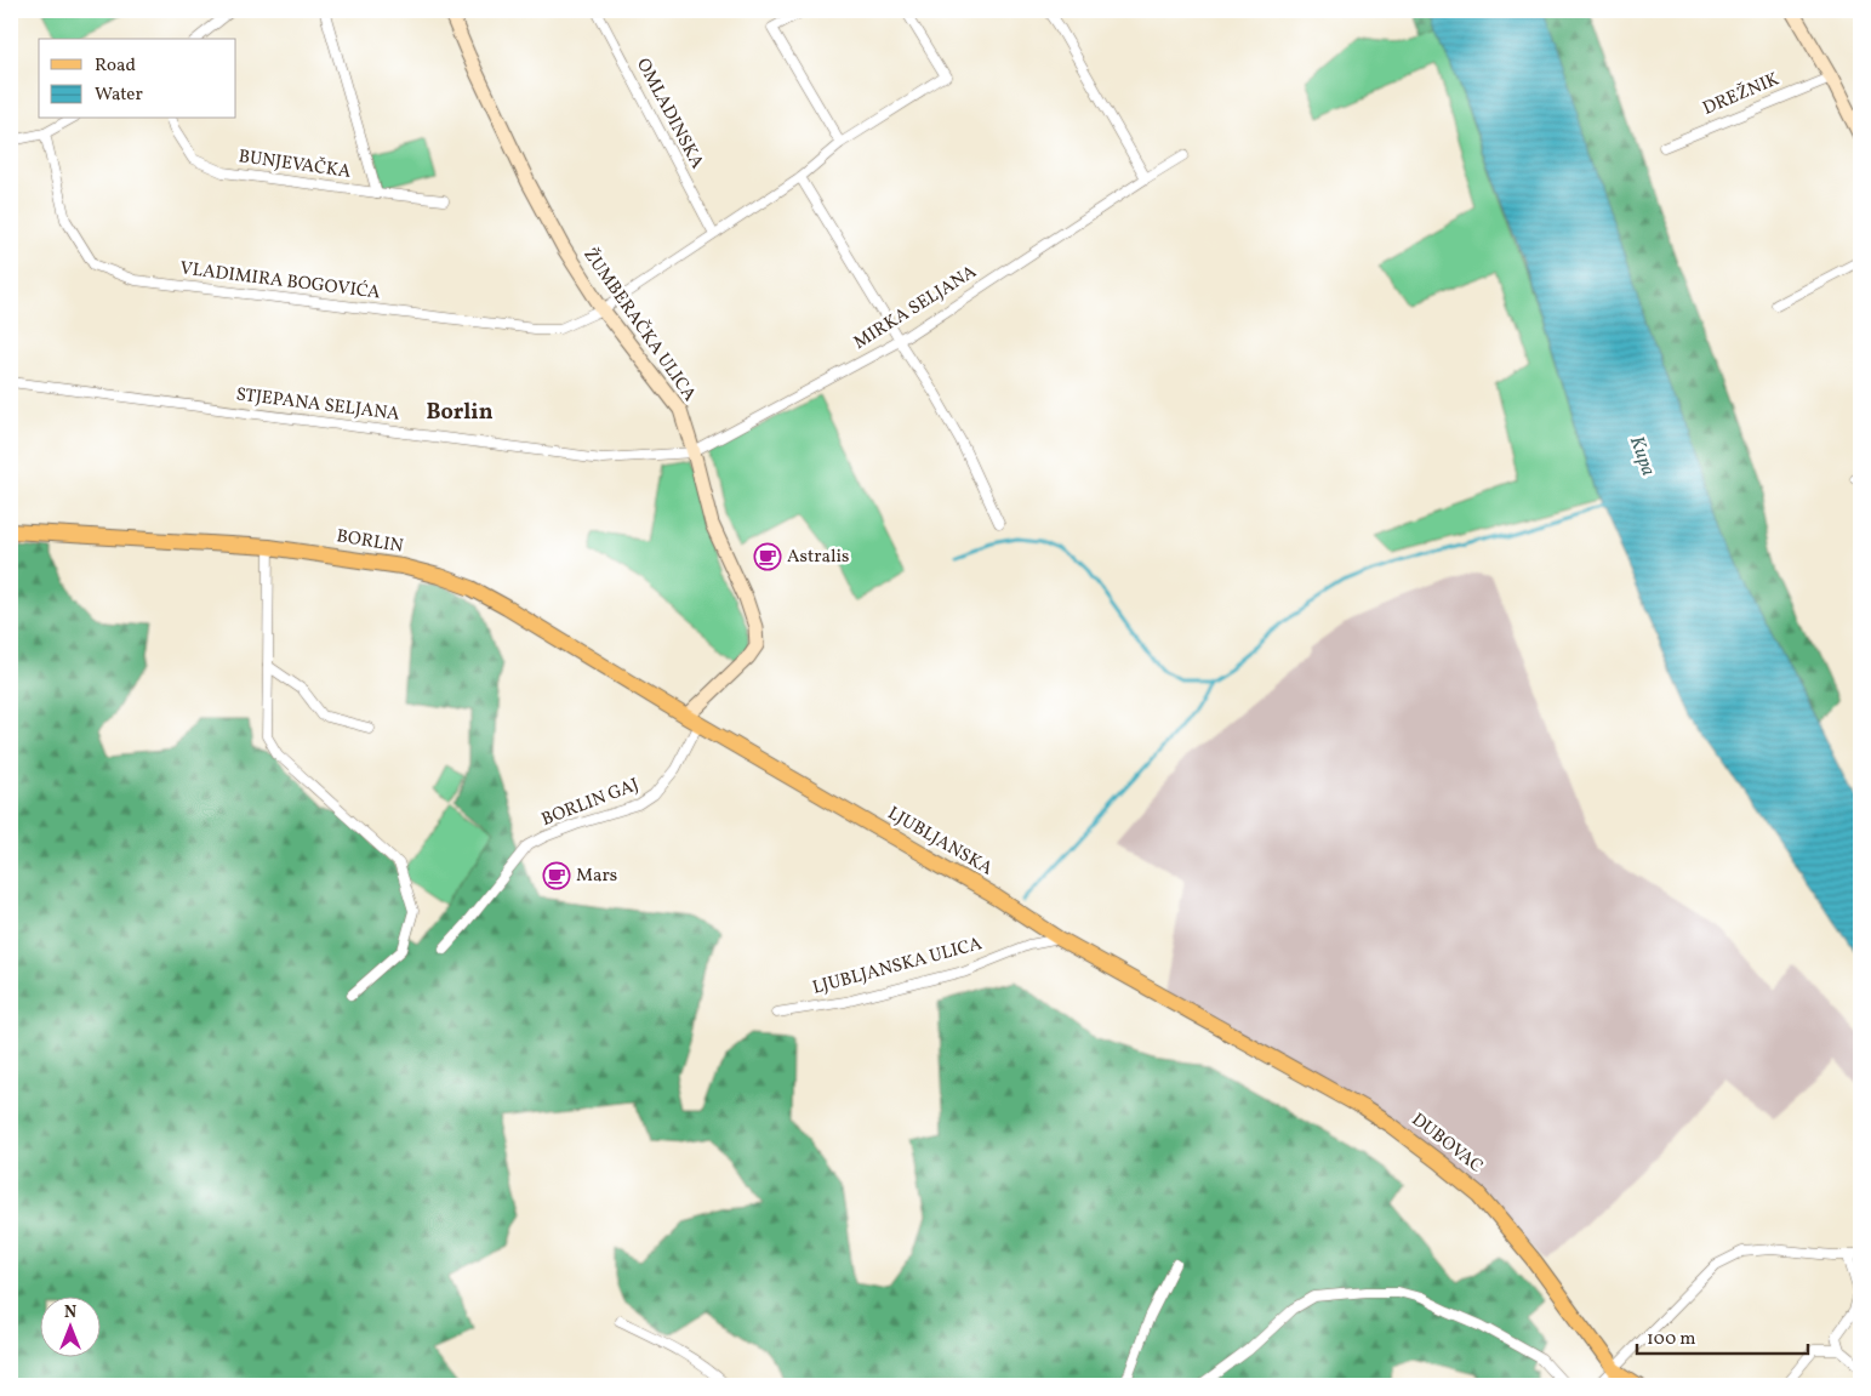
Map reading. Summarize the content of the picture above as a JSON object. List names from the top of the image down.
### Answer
{
  "streets": {
    "main road": [
      "ŽUMBERAČKA ULICA",
      "BORLIN",
      "LJUBLJANSKA",
      "DUBOVAC"
    ],
    "street": [
      "DREŽNIK",
      "OMLADINSKA",
      "BUNJEVAČKA",
      "VLADIMIRA BOGOVIĆA",
      "MIRKA SELJANA",
      "STJEPANA SELJANA",
      "BORLIN GAJ",
      "LJUBLJANSKA ULICA"
    ]
  },
  "crossings": [
    ["OMLADINSKA", "VLADIMIRA BOGOVIĆA"],
    ["VLADIMIRA BOGOVIĆA", "ŽUMBERAČKA ULICA"],
    ["MIRKA SELJANA", "ŽUMBERAČKA ULICA"],
    ["MIRKA SELJANA", "STJEPANA SELJANA"],
    ["ŽUMBERAČKA ULICA", "STJEPANA SELJANA"],
    ["ŽUMBERAČKA ULICA", "BORLIN"],
    ["ŽUMBERAČKA ULICA", "BORLIN GAJ"],
    ["ŽUMBERAČKA ULICA", "LJUBLJANSKA"],
    ["BORLIN", "BORLIN GAJ"],
    ["BORLIN", "LJUBLJANSKA"],
    ["BORLIN GAJ", "LJUBLJANSKA"],
    ["LJUBLJANSKA", "LJUBLJANSKA ULICA"],
    ["LJUBLJANSKA", "DUBOVAC"]
  ],
  "districts": ["Borlin"],
  "water": ["Kupa"],
  "places": {
    "cafe": ["Astralis", "Mars"]
  },
  "legend": ["Road", "Water"],
  "scale_bar": "100 m",
  "north": "top"
}
